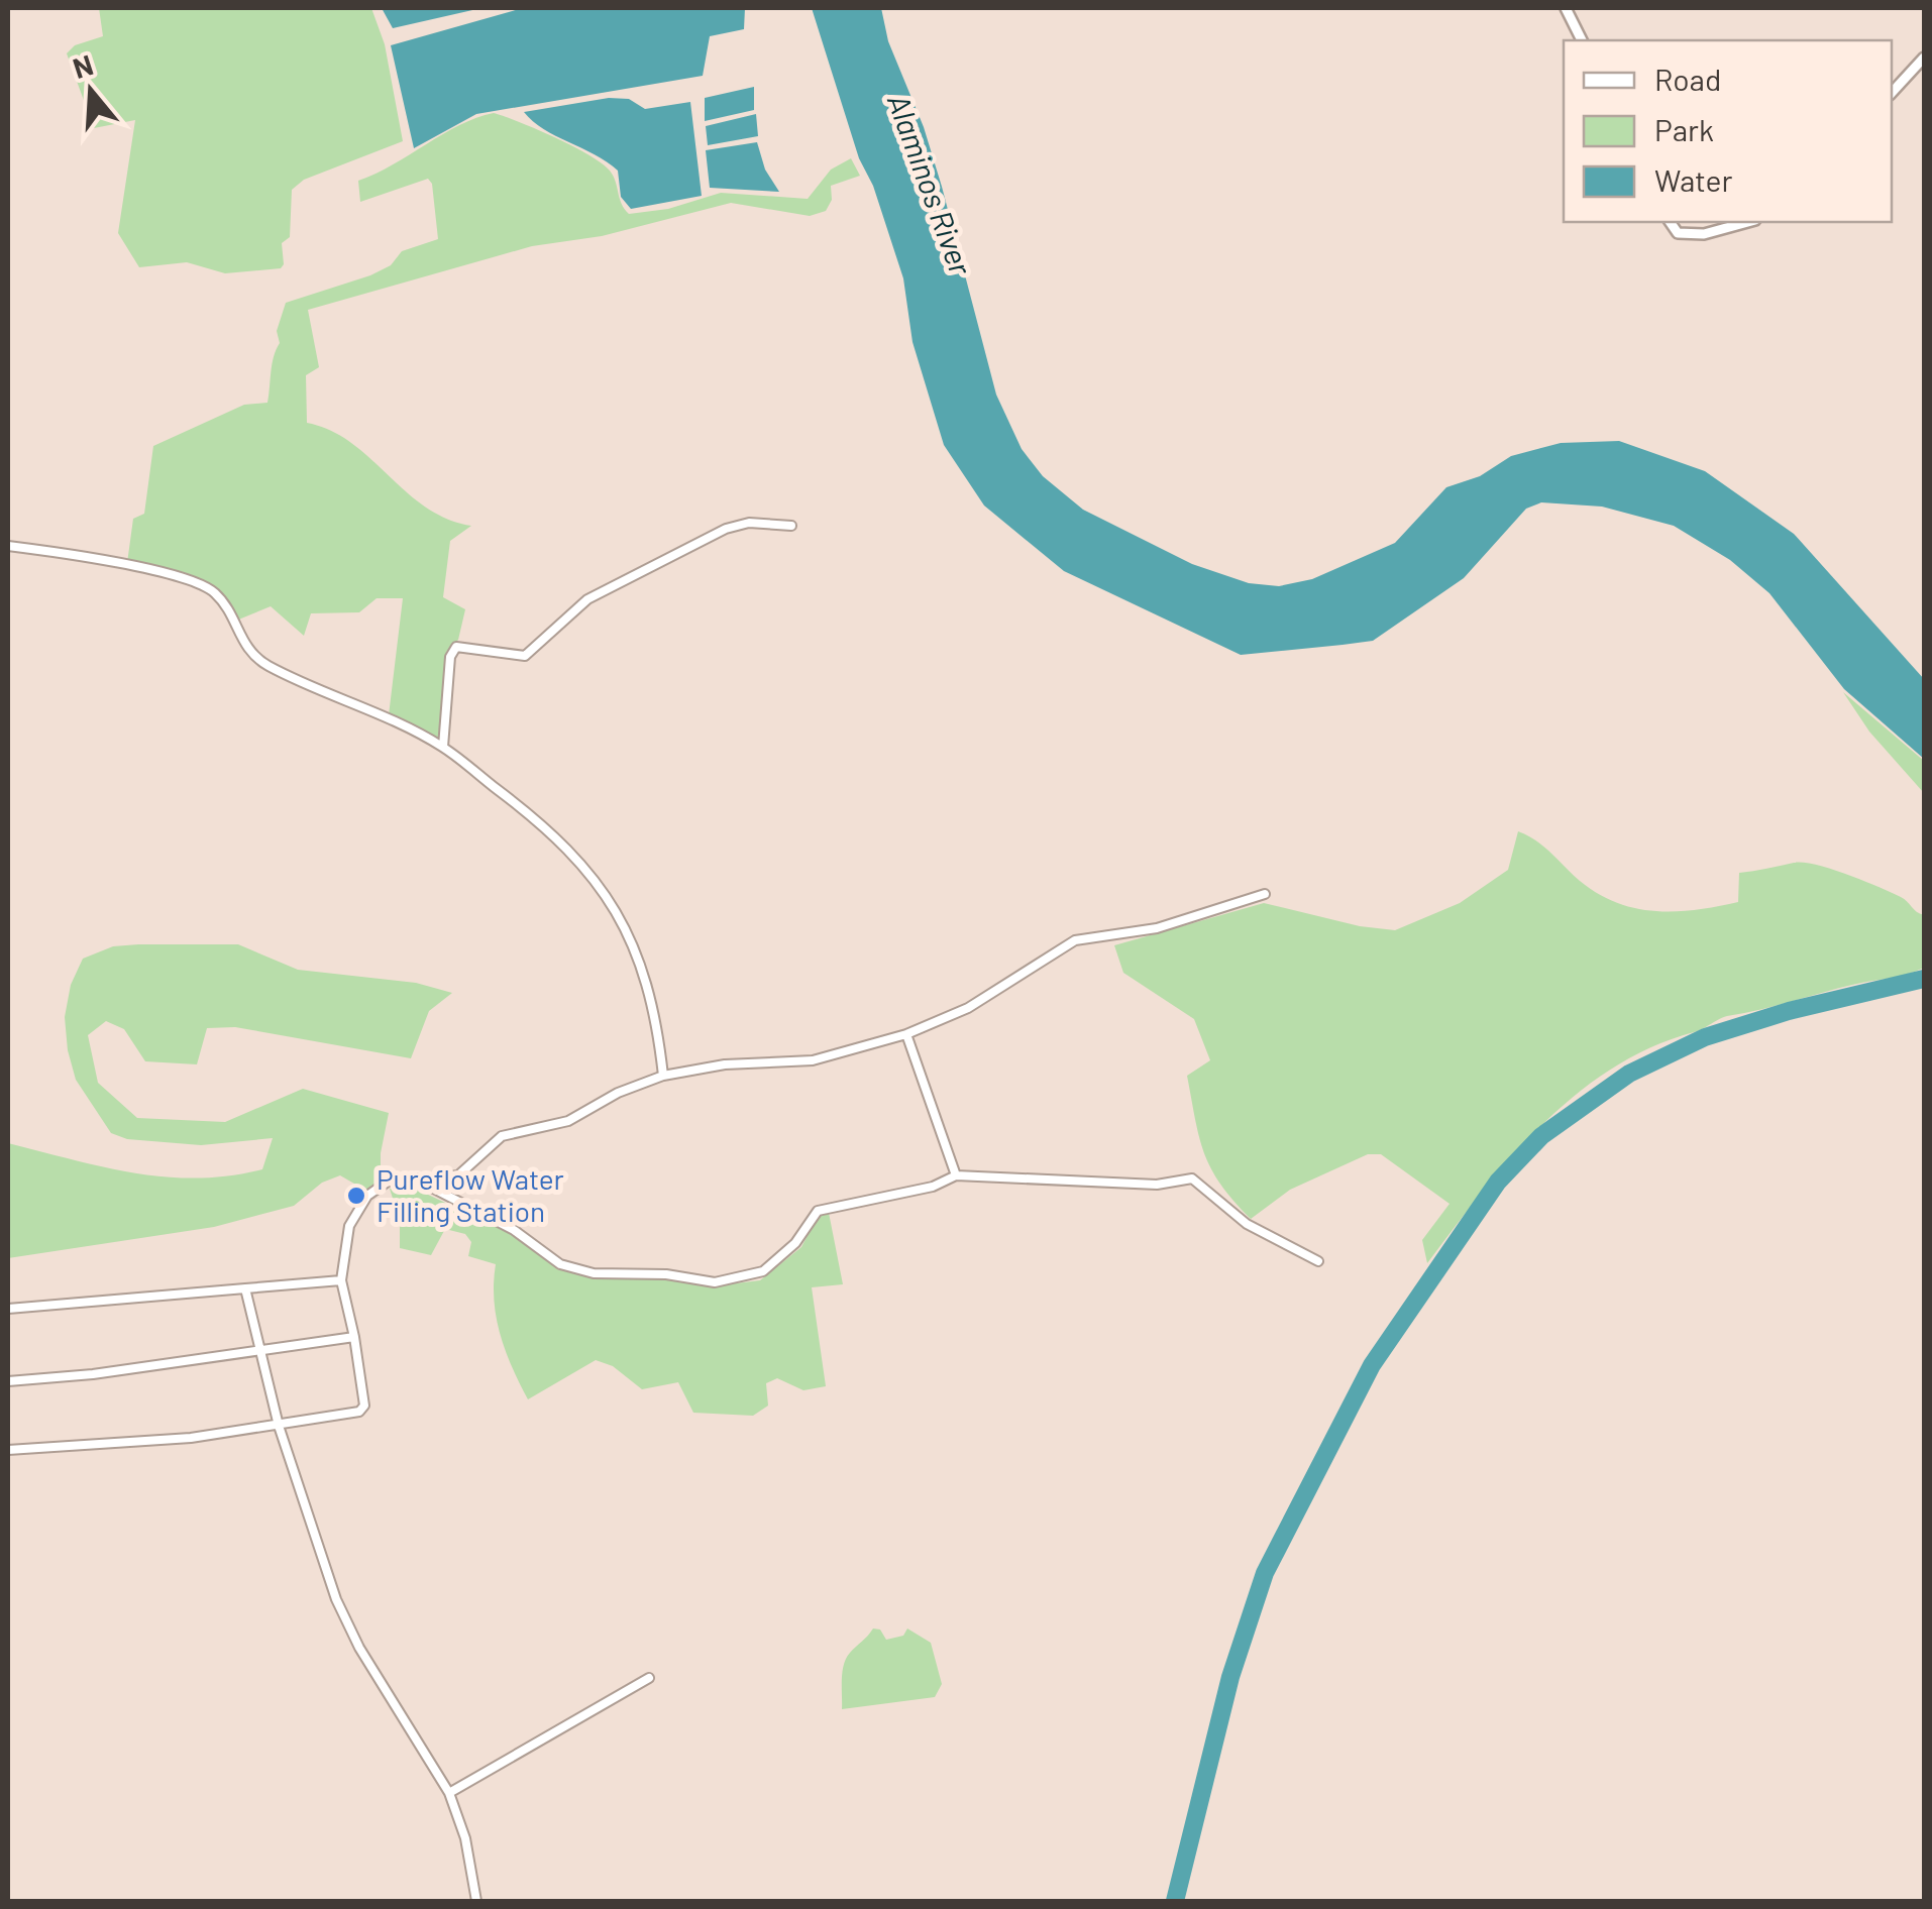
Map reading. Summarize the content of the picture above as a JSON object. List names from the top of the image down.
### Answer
{
  "water": ["Alaminos River"],
  "places": ["Pureflow Water Filling Station"],
  "legend": ["Road", "Park", "Water"],
  "north": "top"
}
